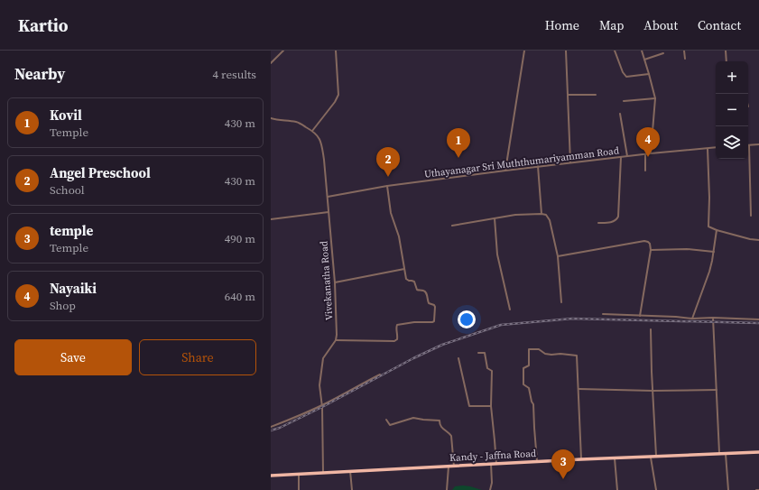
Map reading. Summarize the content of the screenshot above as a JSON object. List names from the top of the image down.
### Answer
{
  "streets": {
    "highway": ["Kandy - Jaffna Road"],
    "street": ["Uthayanagar Sri Muththumariyamman Road", "Vivekanatha Road"]
  },
  "crossings": [
    ["Uthayanagar Sri Muththumariyamman Road", "Vivekanatha Road"]
  ],
  "page": {
    "header": "Kartio",
    "nav": [
      "Home",
      "Map",
      "About",
      "Contact"
    ],
    "heading": ["Nearby", "4 results"],
    "map_buttons": ["+", "−"],
    "list": [
      {
        "mark": "1",
        "name": "Kovil",
        "note": "Temple",
        "value": "430 m"
      },
      {
        "mark": "2",
        "name": "Angel Preschool",
        "note": "School",
        "value": "430 m"
      },
      {
        "mark": "3",
        "name": "temple",
        "note": "Temple",
        "value": "490 m"
      },
      {
        "mark": "4",
        "name": "Nayaiki",
        "note": "Shop",
        "value": "640 m"
      }
    ],
    "pins": [
      "4",
      "1",
      "2",
      "3"
    ],
    "buttons": ["Save", "Share"]
  }
}
